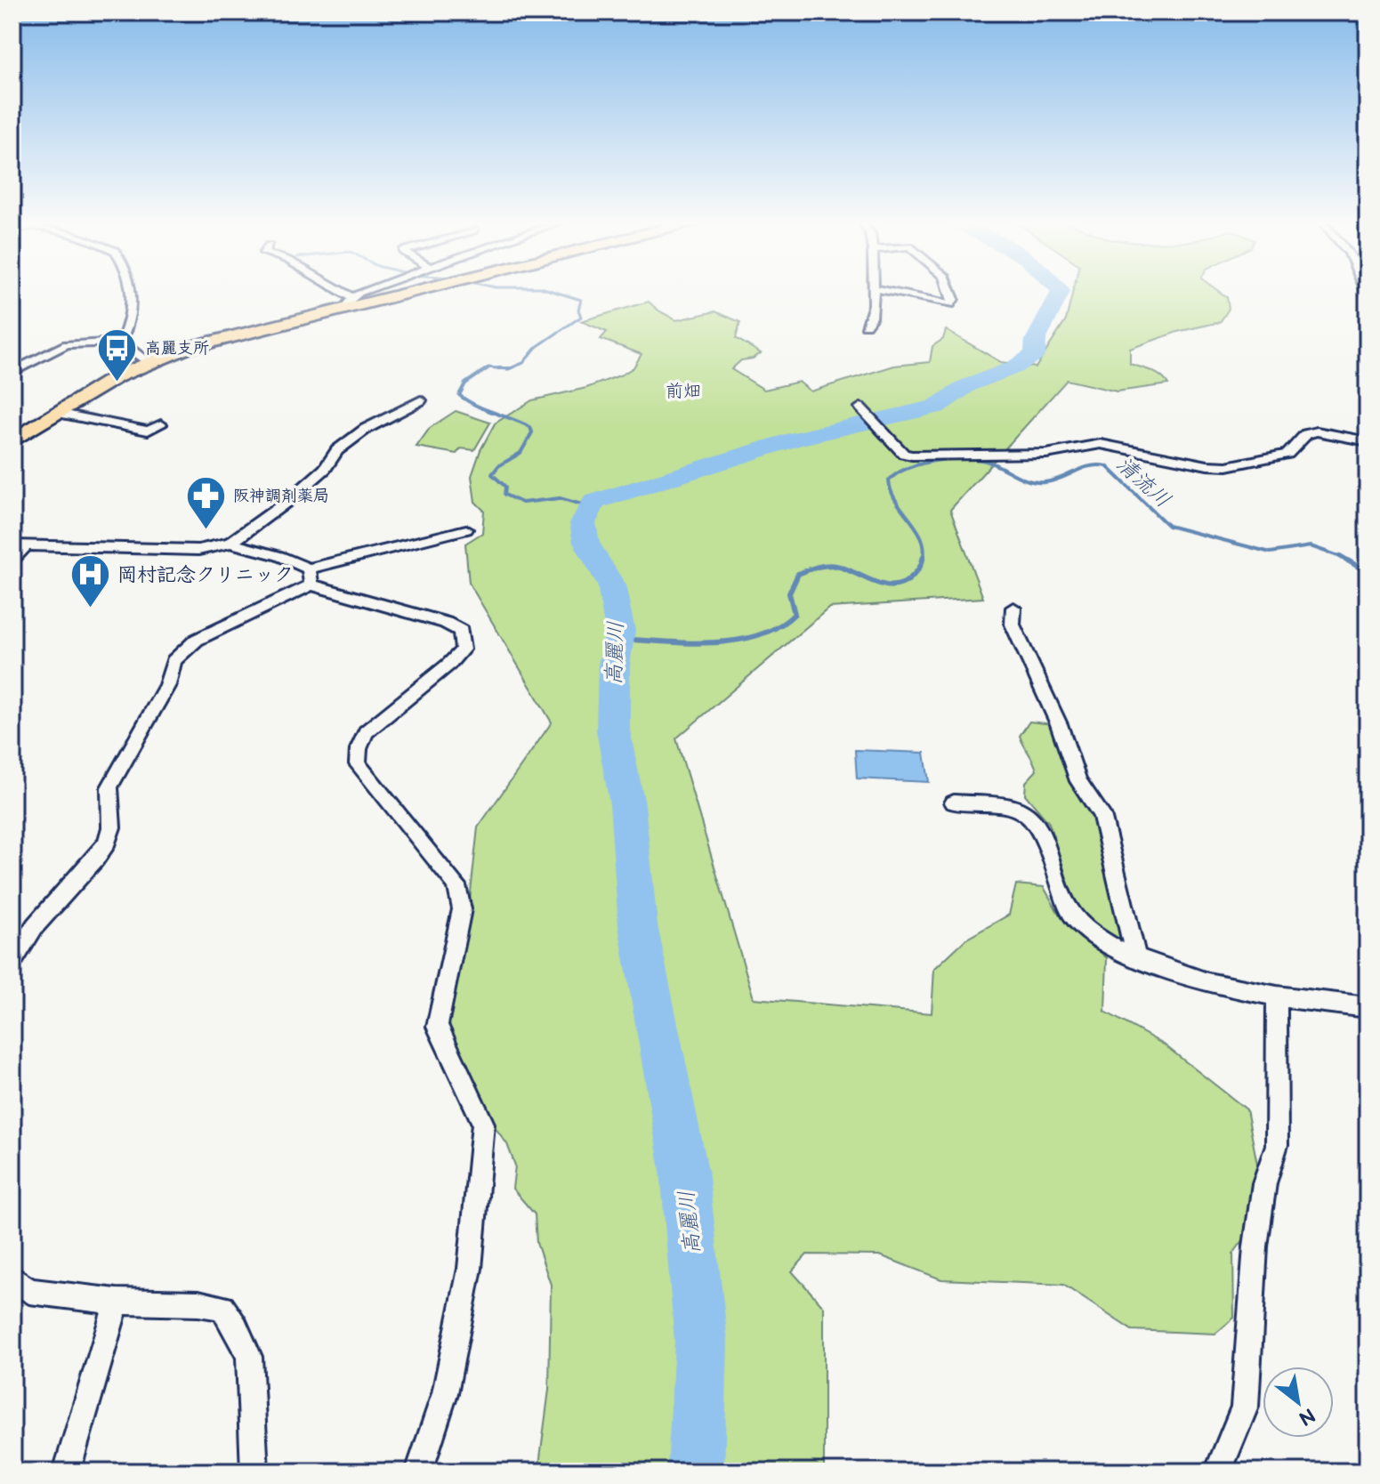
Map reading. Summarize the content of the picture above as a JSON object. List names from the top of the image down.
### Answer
{
  "districts": ["前畑"],
  "water": ["清流川", "高麗川"],
  "places": {
    "bus stop": ["高麗支所"],
    "pharmacy": ["阪神調剤薬局"],
    "hospital": ["岡村記念クリニック"]
  },
  "north": "bottom right"
}
